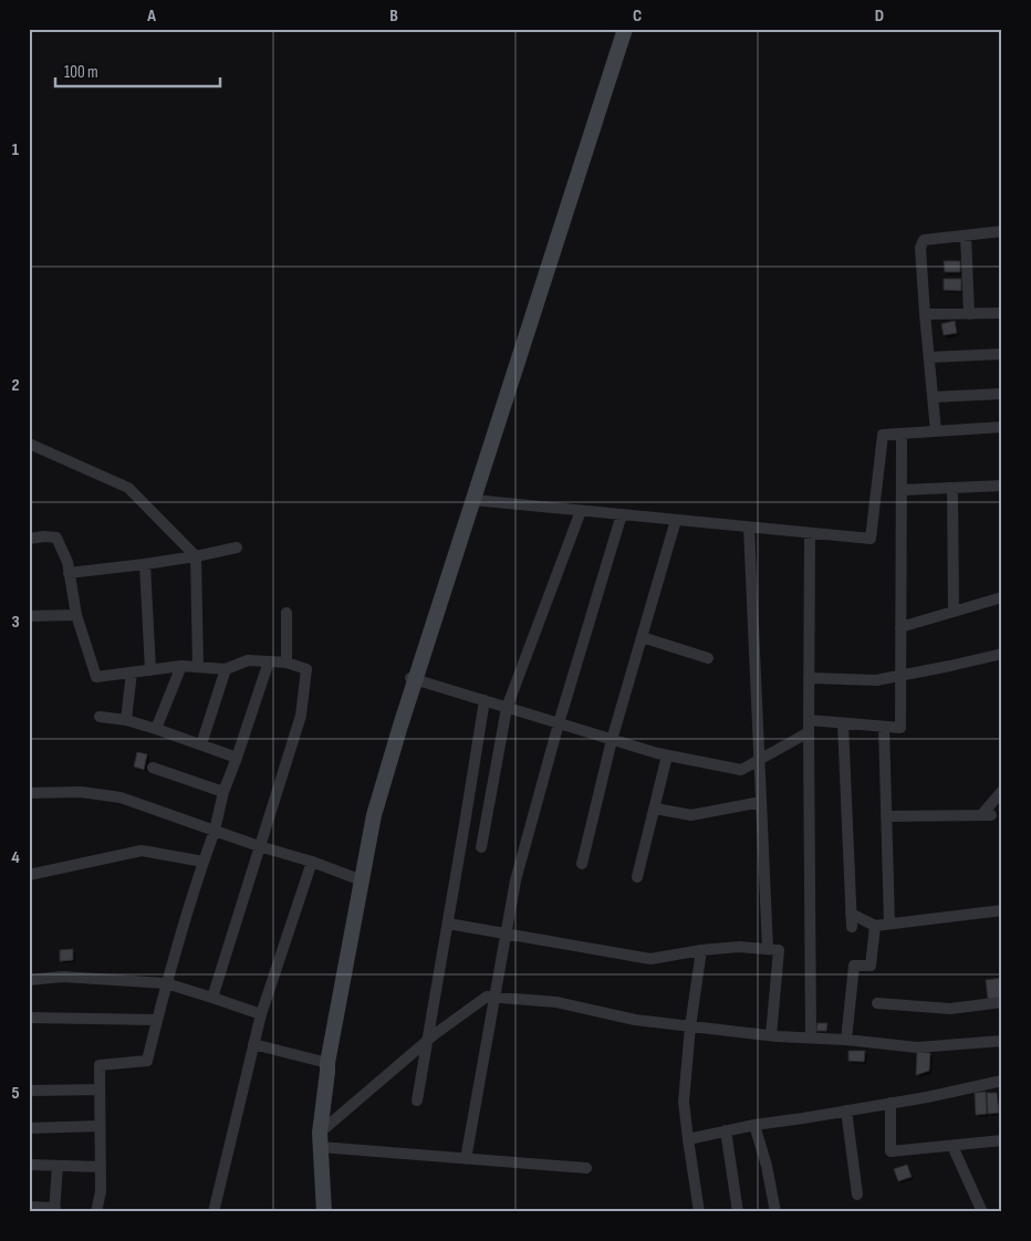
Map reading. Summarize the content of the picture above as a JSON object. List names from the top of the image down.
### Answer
{
  "scale_bar": "100 m",
  "grid": {
    "columns": [
      "A",
      "B",
      "C",
      "D"
    ],
    "rows": [
      "1",
      "2",
      "3",
      "4",
      "5"
    ]
  }
}
